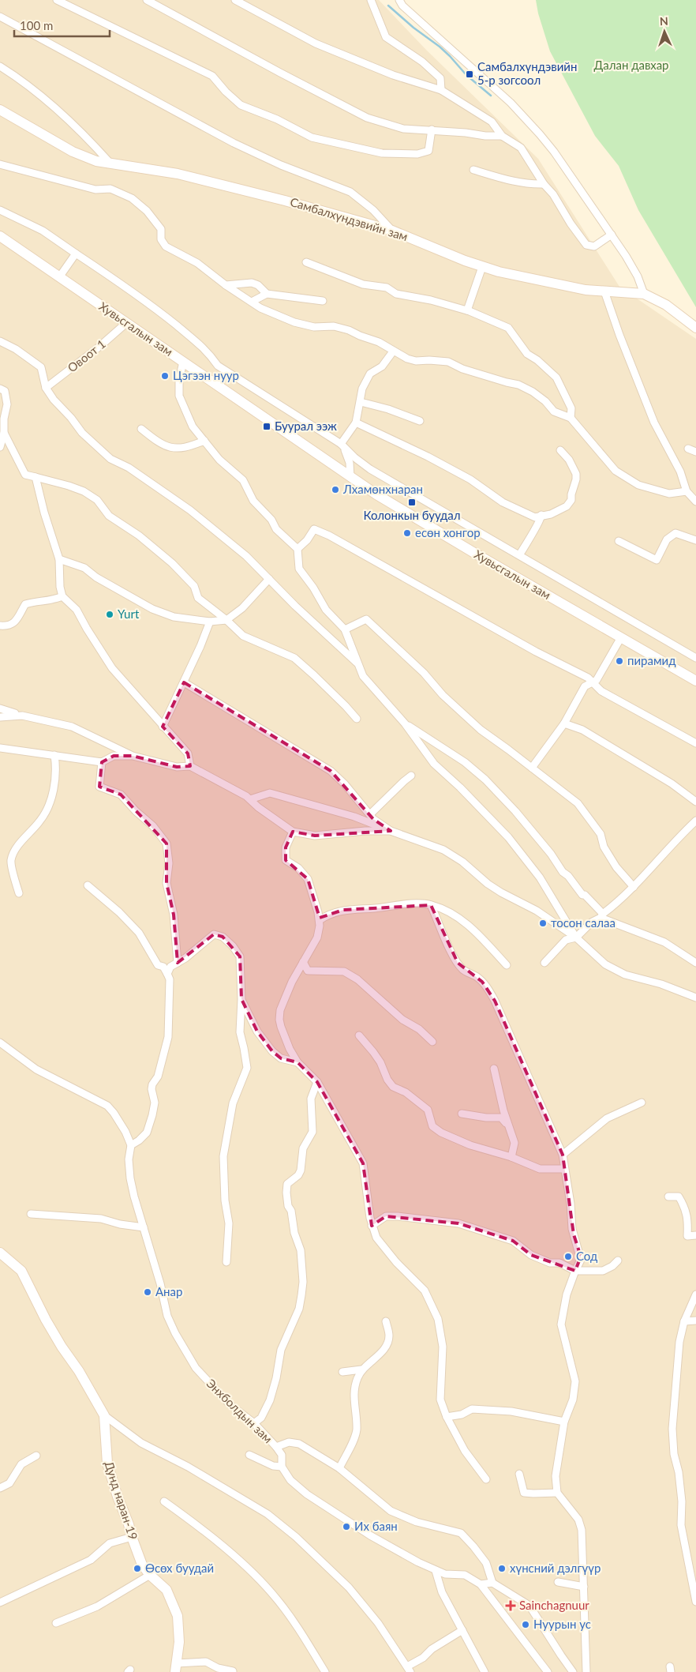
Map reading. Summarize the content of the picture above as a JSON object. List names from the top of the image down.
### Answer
{
  "streets": {
    "street": [
      "Самбалхүндэвийн зам",
      "Хувьсгалын зам",
      "Овоот 1",
      "Энхболдын зам",
      "Дунд наран-19"
    ]
  },
  "crossings": [
    ["Хувьсгалын зам", "Овоот 1"]
  ],
  "parks": ["Далан давхар"],
  "places": {
    "transit": ["Самбалхүндэвийн 5-р зогсоол", "Буурал ээж", "Колонкын буудал"],
    "other": [
      "Цэгээн нуур",
      "Лхамөнхнаран",
      "есөн хонгор",
      "Yurt",
      "пирамид",
      "тосон салаа",
      "Сод",
      "Анар",
      "Их баян",
      "Өсөх буудай",
      "хүнсний дэлгүүр",
      "Нуурын ус"
    ],
    "health": ["Sainchagnuur"]
  },
  "scale_bar": "100 m",
  "north": "top"
}
